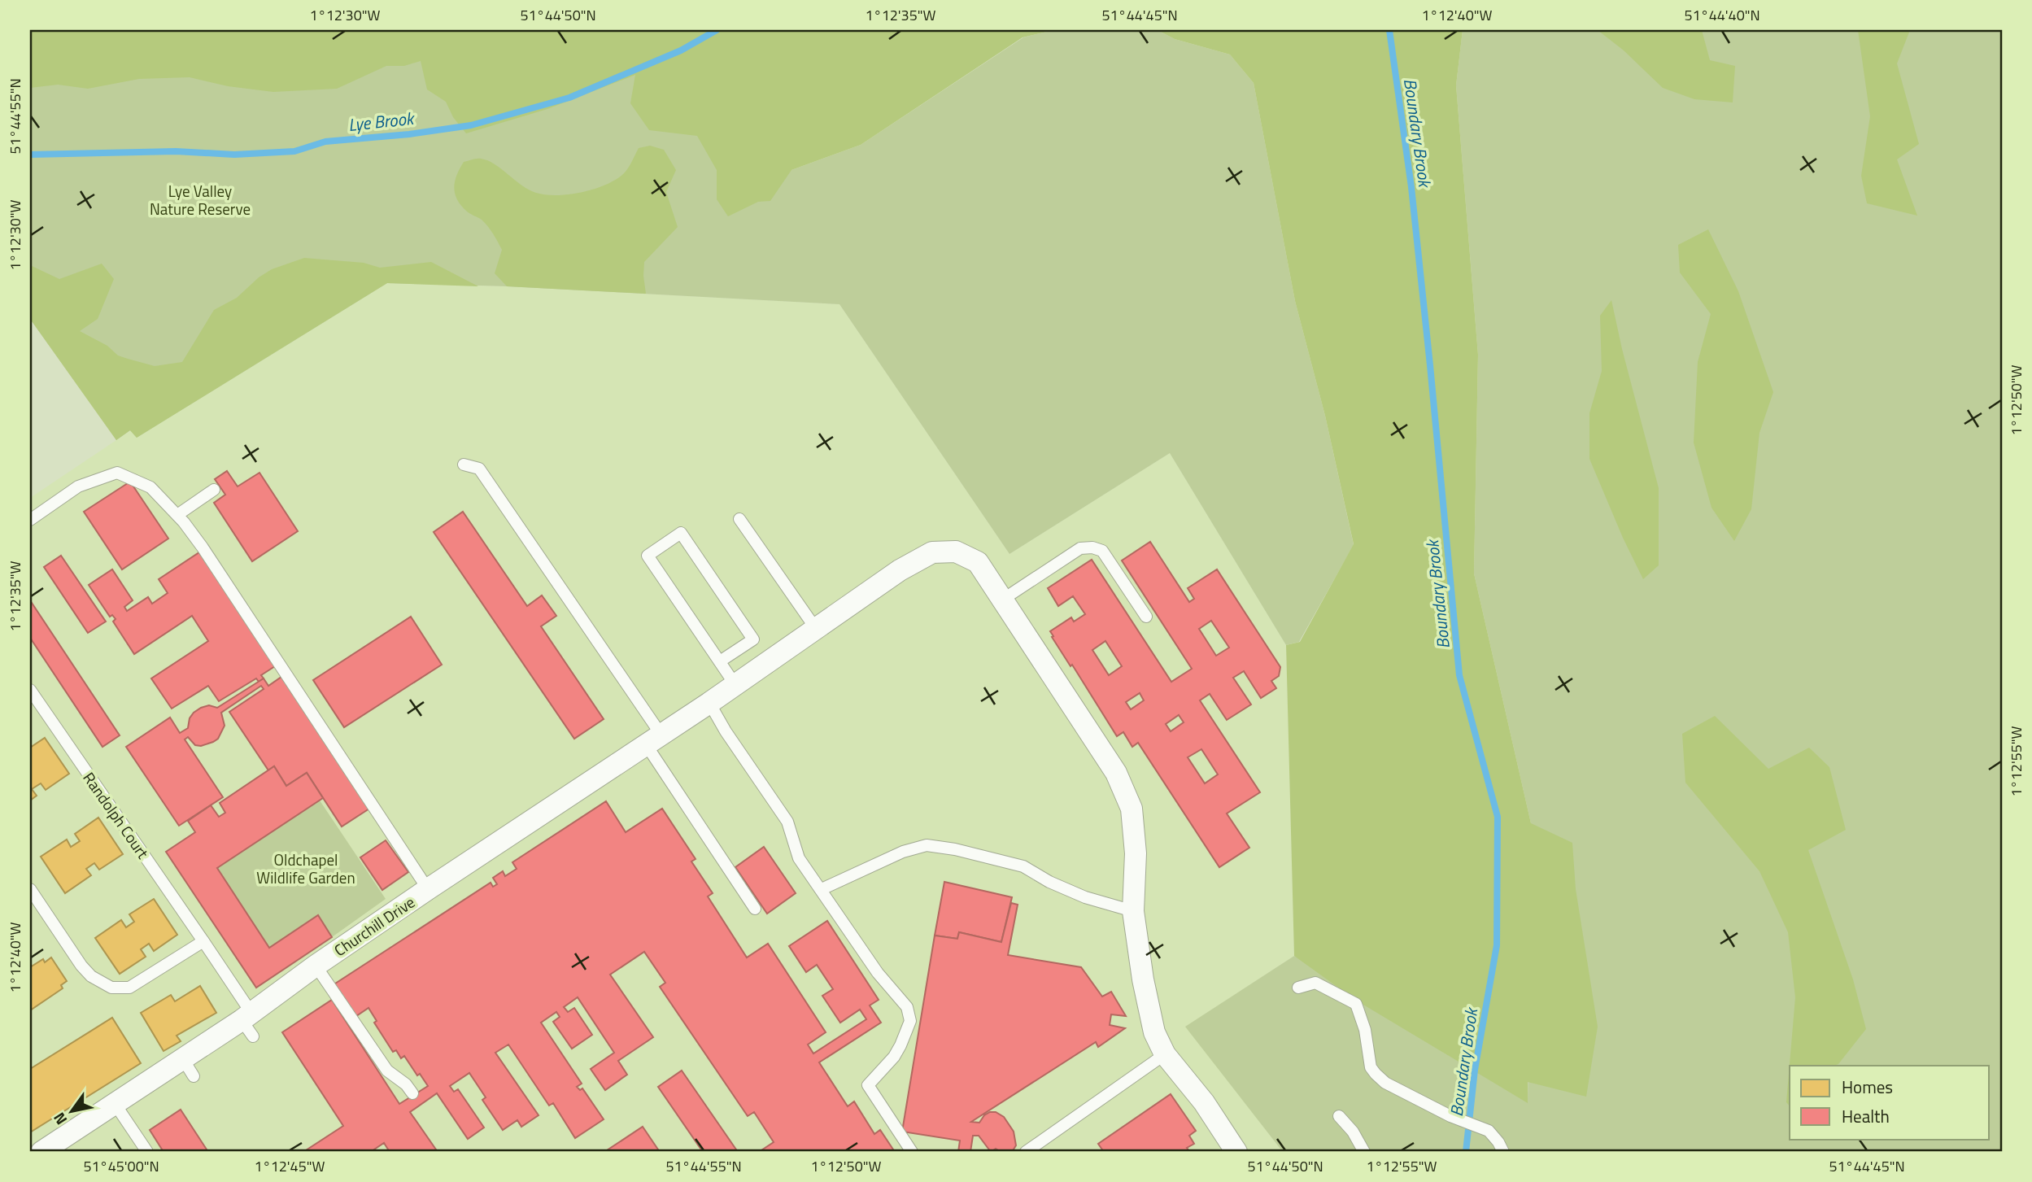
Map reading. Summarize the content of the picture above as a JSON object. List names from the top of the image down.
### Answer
{
  "streets": {
    "street": ["Churchill Drive"],
    "lane": ["Randolph Court"]
  },
  "crossings": [
    ["Randolph Court", "Churchill Drive"]
  ],
  "water": ["Lye Brook", "Boundary Brook"],
  "parks": ["Lye Valley Nature Reserve", "Oldchapel Wildlife Garden"],
  "legend": ["Homes", "Health"],
  "north": "bottom left",
  "coordinates": [
    "1°12'30\"W",
    "51°44'50\"N",
    "1°12'35\"W",
    "51°44'45\"N",
    "1°12'40\"W",
    "51°44'40\"N",
    "51°44'55\"N",
    "1°12'50\"W",
    "1°12'55\"W",
    "51°45'00\"N",
    "1°12'45\"W"
  ]
}
